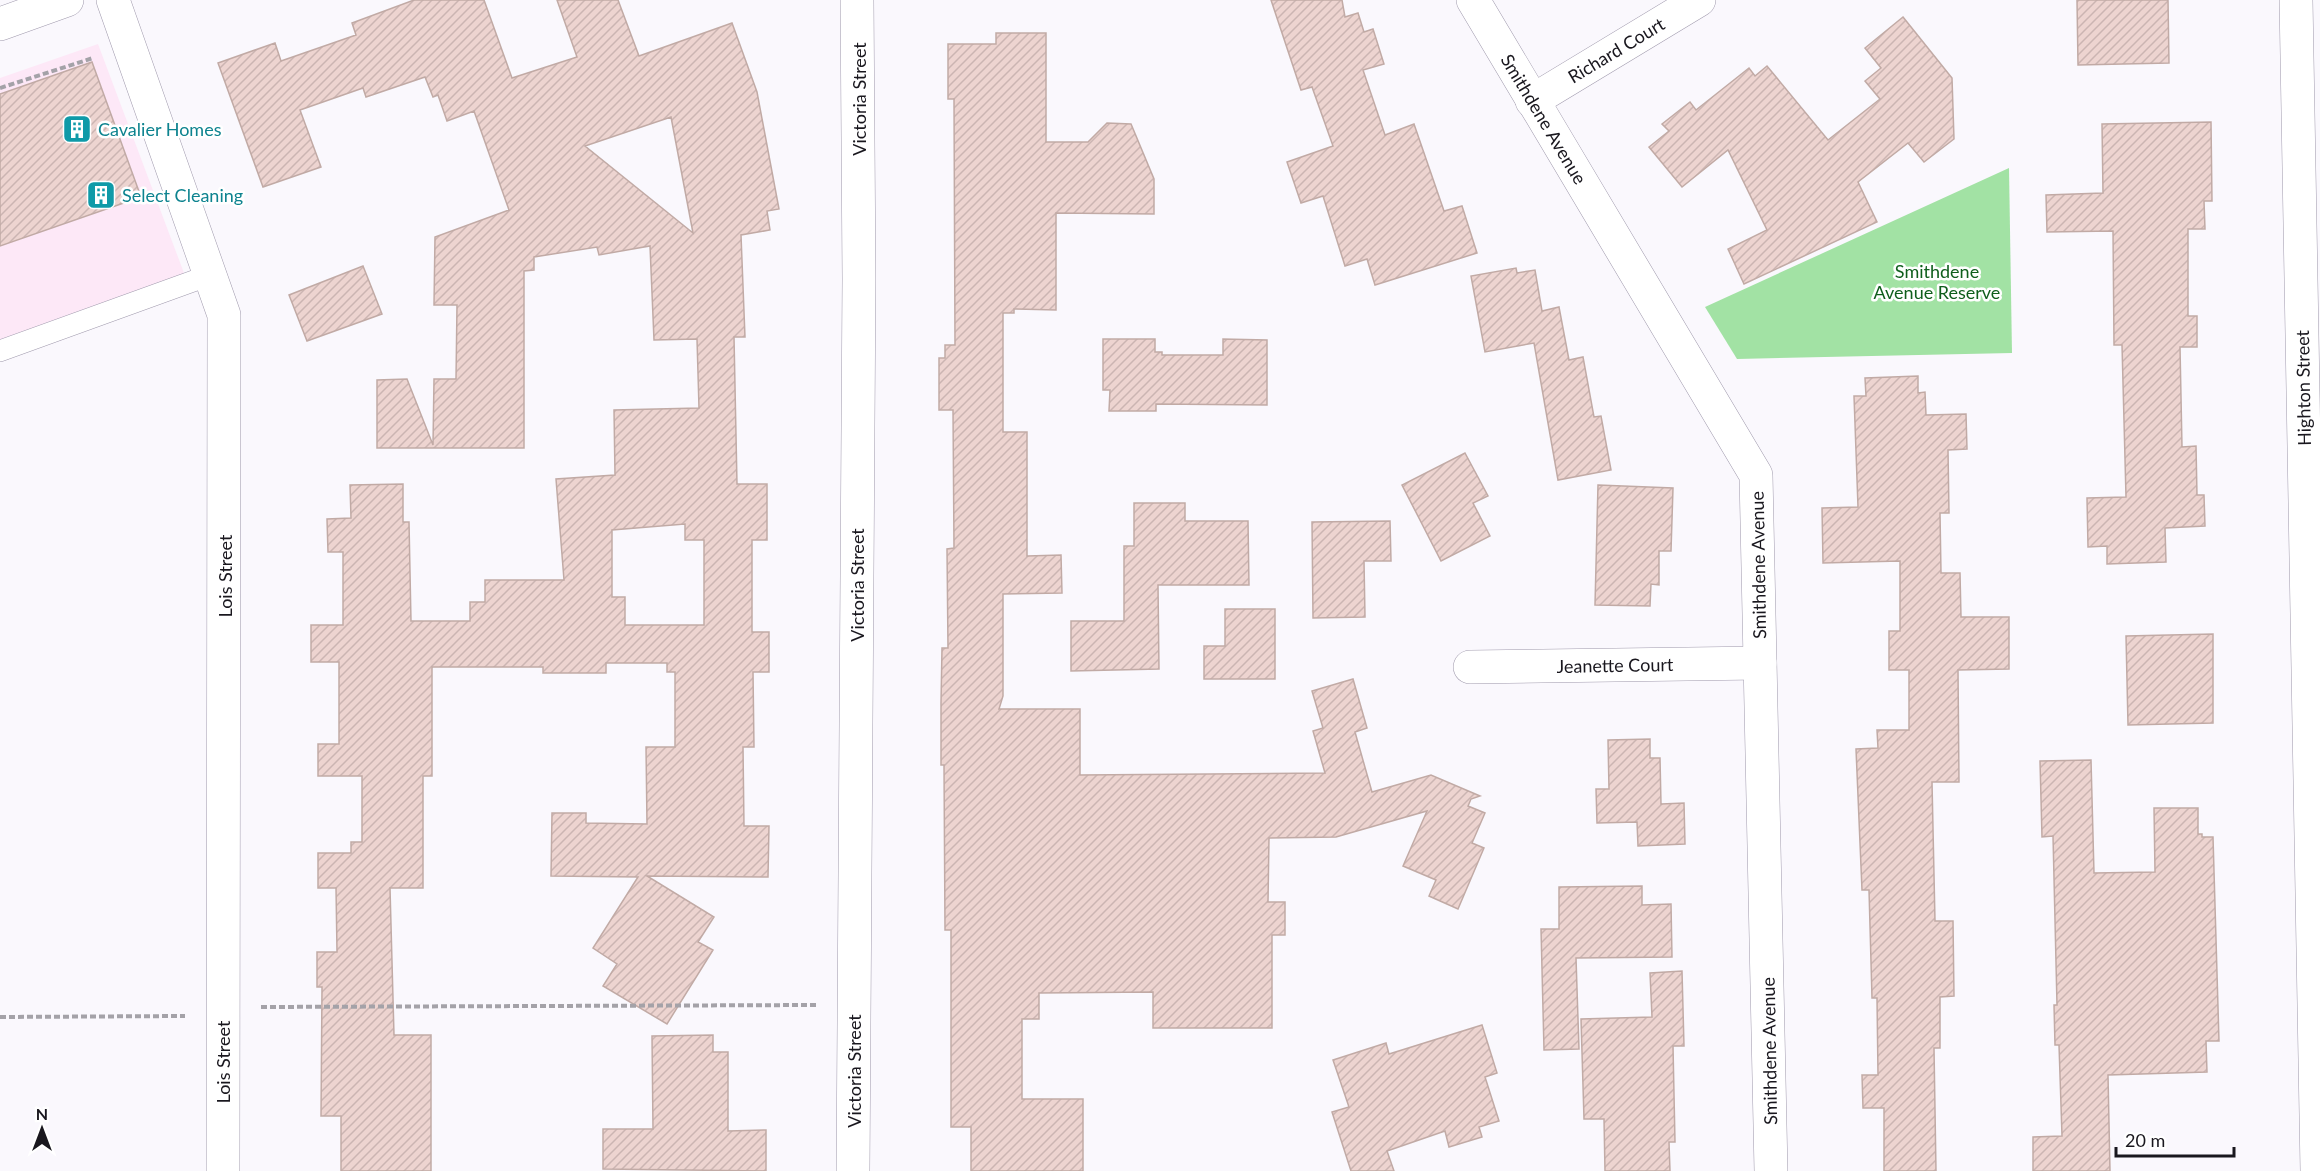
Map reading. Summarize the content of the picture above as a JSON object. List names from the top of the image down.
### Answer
{
  "streets": {
    "street": [
      "Richard Court",
      "Victoria Street",
      "Smithdene Avenue",
      "Highton Street",
      "Lois Street",
      "Jeanette Court"
    ]
  },
  "crossings": [
    ["Richard Court", "Smithdene Avenue"],
    ["Smithdene Avenue", "Jeanette Court"]
  ],
  "parks": ["Smithdene Avenue Reserve"],
  "places": {
    "building": ["Cavalier Homes", "Select Cleaning"]
  },
  "scale_bar": "20 m",
  "north": "top"
}
